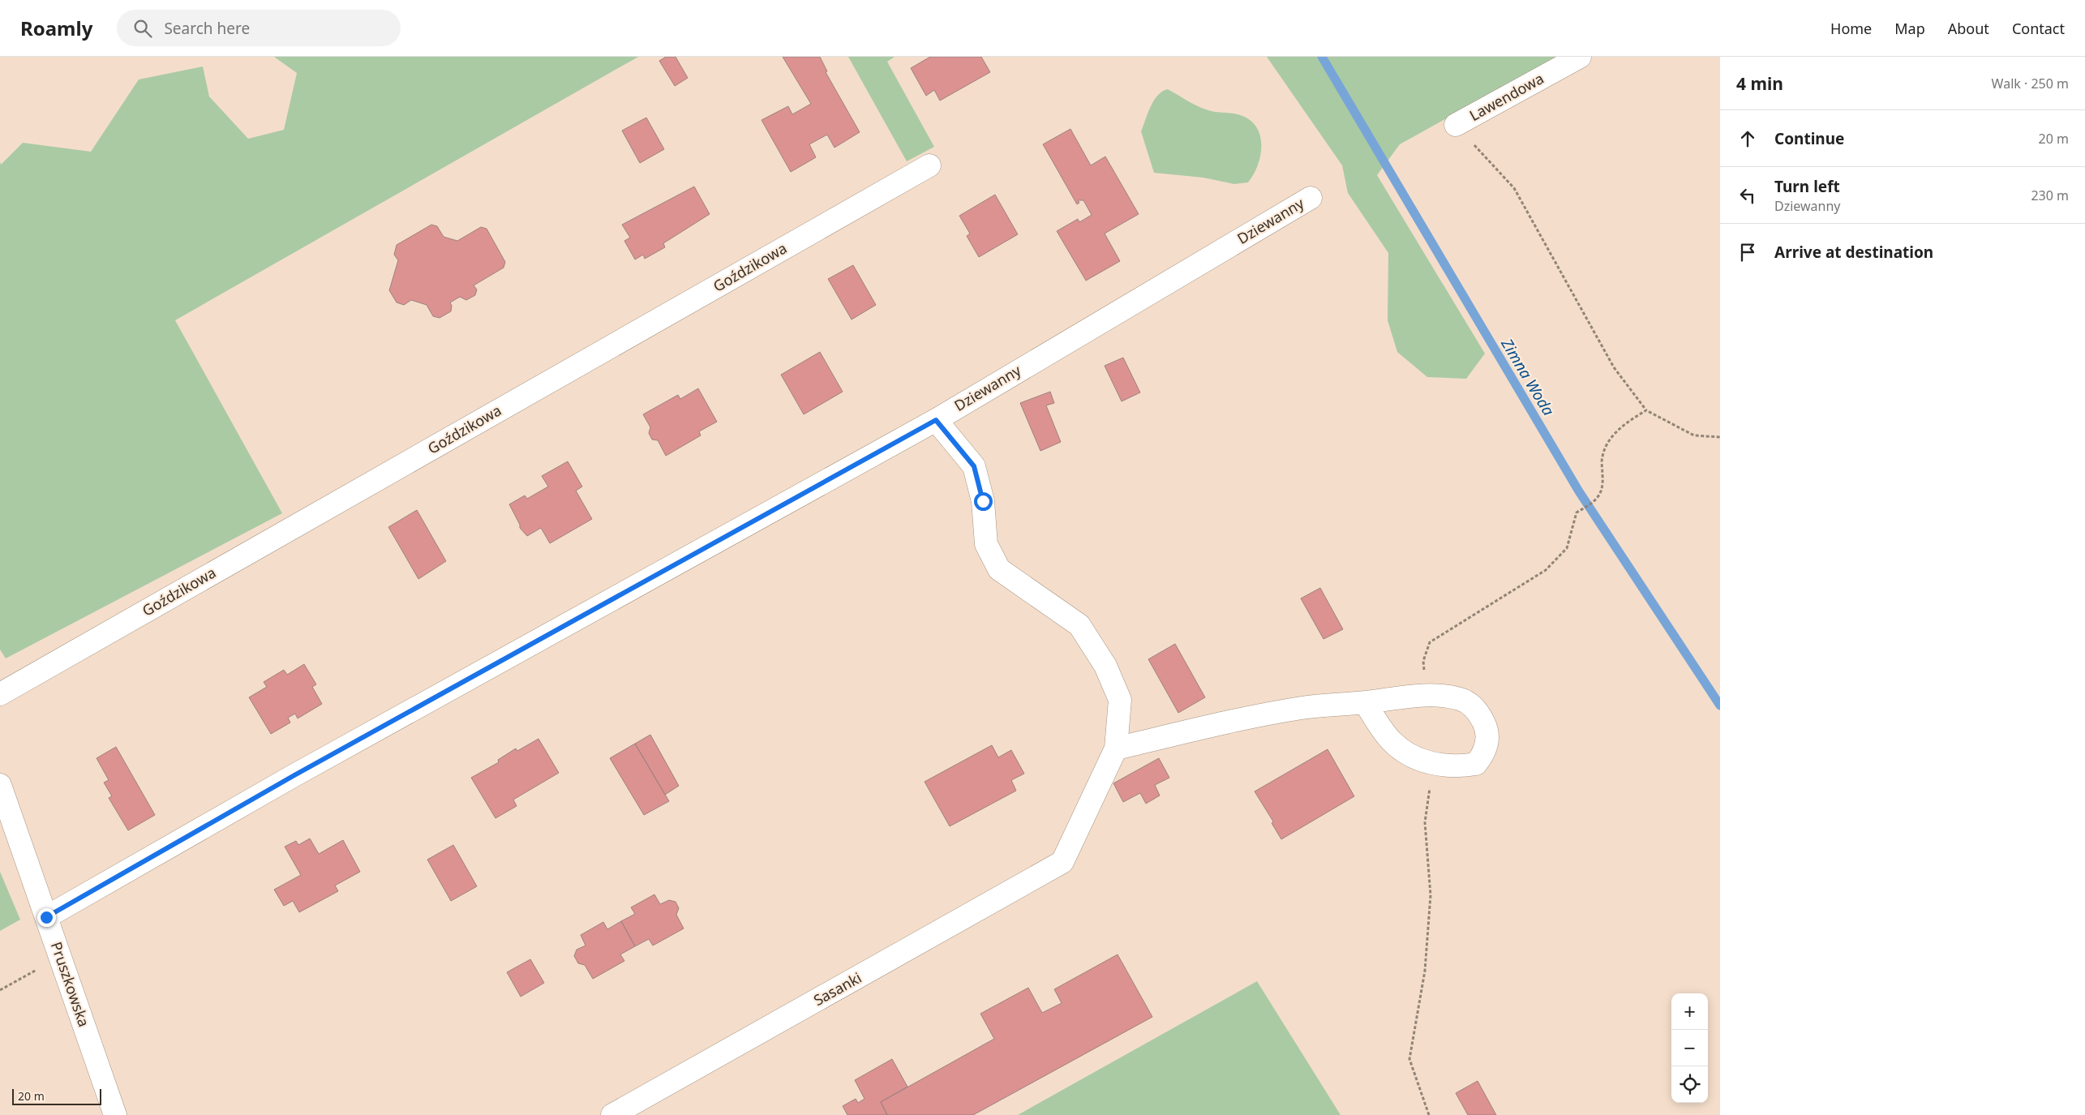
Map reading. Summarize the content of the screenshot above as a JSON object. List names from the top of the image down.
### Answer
{
  "streets": {
    "street": [
      "Lawendowa",
      "Dziewanny",
      "Goździkowa",
      "Pruszkowska",
      "Sasanki"
    ]
  },
  "crossings": [
    ["Dziewanny", "Pruszkowska"]
  ],
  "water": ["Zimna Woda"],
  "scale_bar": "20 m",
  "page": {
    "header": "Roamly",
    "search": "Search here",
    "nav": [
      "Home",
      "Map",
      "About",
      "Contact"
    ],
    "heading": ["4 min", "Walk · 250 m"],
    "list": [
      ["Continue", "20 m"],
      ["Turn left", "Dziewanny", "230 m"],
      "Arrive at destination"
    ],
    "map_buttons": ["+", "−"],
    "scale": "20 m"
  }
}
